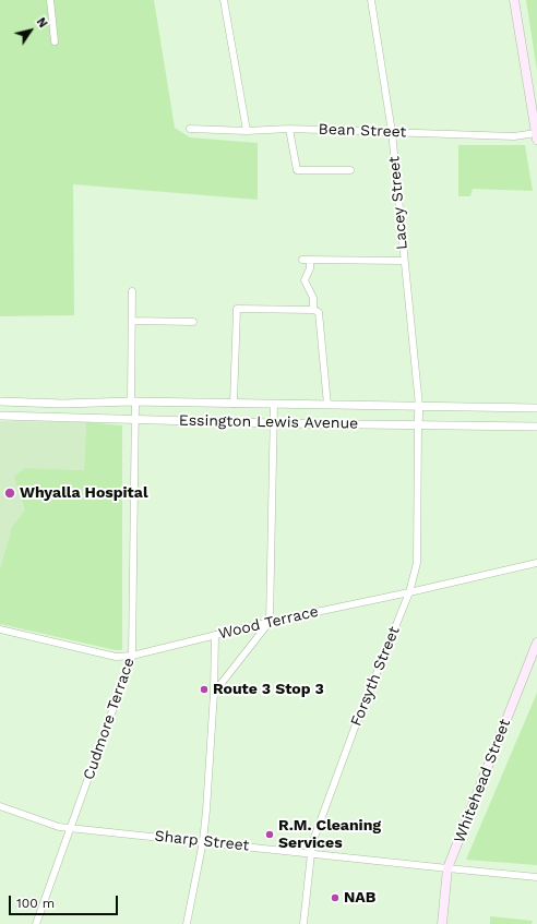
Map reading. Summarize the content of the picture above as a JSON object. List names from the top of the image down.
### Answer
{
  "streets": {
    "main road": ["Whitehead Street"],
    "street": [
      "Bean Street",
      "Lacey Street",
      "Essington Lewis Avenue",
      "Wood Terrace",
      "Forsyth Street",
      "Cudmore Terrace",
      "Sharp Street"
    ]
  },
  "crossings": [
    ["Bean Street", "Lacey Street"],
    ["Lacey Street", "Essington Lewis Avenue"],
    ["Essington Lewis Avenue", "Forsyth Street"],
    ["Essington Lewis Avenue", "Cudmore Terrace"],
    ["Wood Terrace", "Forsyth Street"],
    ["Wood Terrace", "Cudmore Terrace"],
    ["Forsyth Street", "Sharp Street"],
    ["Cudmore Terrace", "Sharp Street"],
    ["Whitehead Street", "Sharp Street"]
  ],
  "places": [
    "Whyalla Hospital",
    "Route 3 Stop 3",
    "R.M. Cleaning Services",
    "NAB"
  ],
  "scale_bar": "100 m",
  "north": "top right"
}
